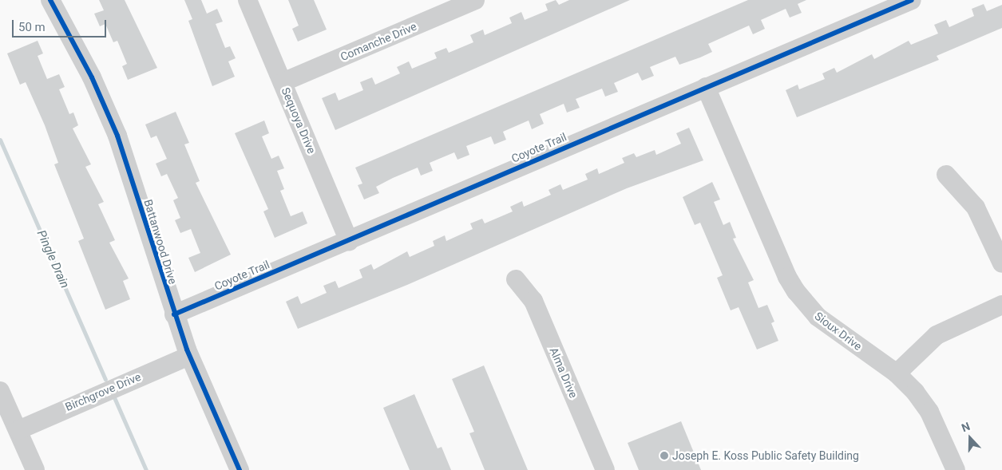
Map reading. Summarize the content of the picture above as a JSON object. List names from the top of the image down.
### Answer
{
  "streets": {
    "street": [
      "Comanche Drive",
      "Sequoya Drive",
      "Coyote Trail",
      "Battanwood Drive",
      "Sioux Drive",
      "Alma Drive",
      "Birchgrove Drive"
    ]
  },
  "crossings": [
    ["Comanche Drive", "Sequoya Drive"],
    ["Sequoya Drive", "Coyote Trail"],
    ["Coyote Trail", "Battanwood Drive"],
    ["Coyote Trail", "Sioux Drive"],
    ["Battanwood Drive", "Birchgrove Drive"]
  ],
  "water": ["Pingle Drain"],
  "places": ["Joseph E. Koss Public Safety Building"],
  "scale_bar": "50 m",
  "north": "top"
}
